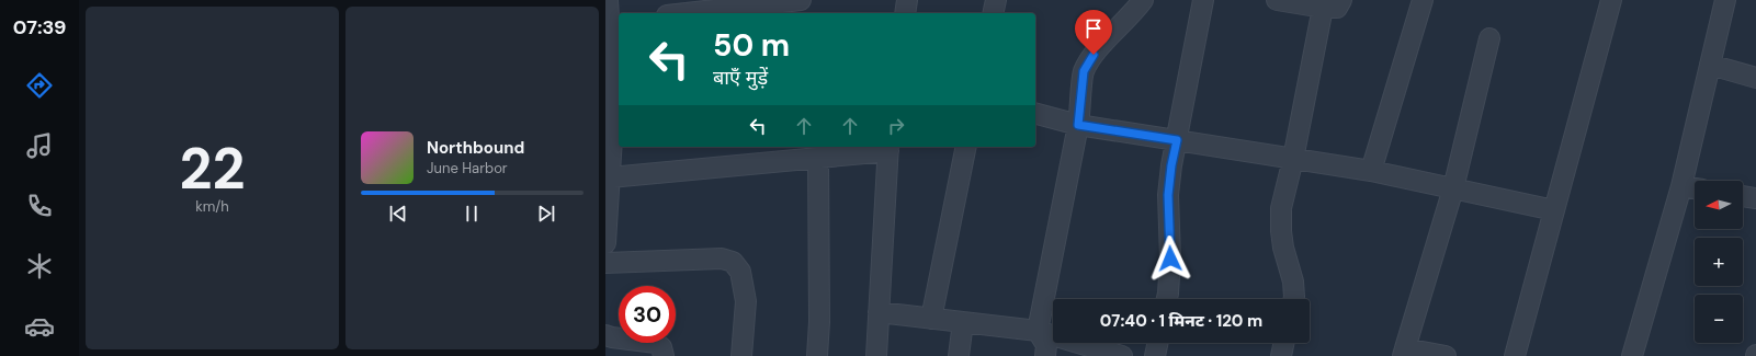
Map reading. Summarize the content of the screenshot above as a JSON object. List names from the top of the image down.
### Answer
{
  "north": "left",
  "page": {
    "tabs": "07:39",
    "tile": ["22", "km/h"],
    "turn": ["50 m", "बाएँ मुड़ें"],
    "song": ["Northbound", "June Harbor"],
    "map_buttons": ["+", "−"],
    "limit": "30",
    "trip": "07:40 · 1 मिनट · 120 m"
  }
}
